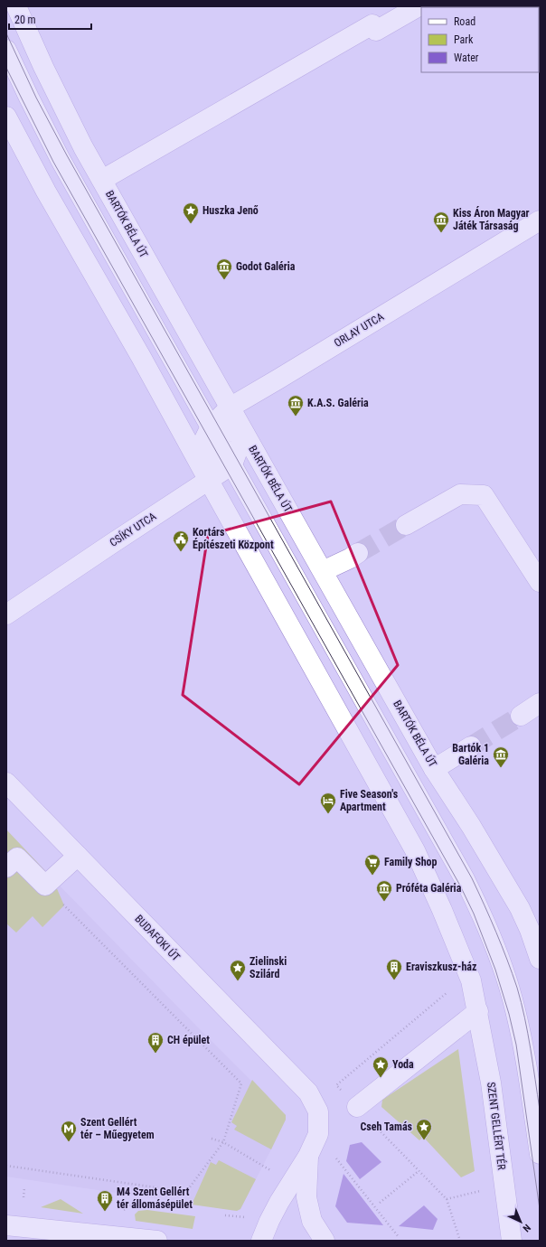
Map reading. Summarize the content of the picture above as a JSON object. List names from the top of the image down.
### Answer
{
  "streets": {
    "main road": [
      "BARTÓK BÉLA ÚT",
      "ORLAY UTCA",
      "CSÍKY UTCA",
      "BUDAFOKI ÚT",
      "SZENT GELLÉRT TÉR"
    ]
  },
  "crossings": [
    ["BARTÓK BÉLA ÚT", "ORLAY UTCA"]
  ],
  "places": {
    "place": [
      "Huszka Jenő",
      "Zielinski Szilárd",
      "Yoda",
      "Cseh Tamás"
    ],
    "museum": [
      "Kiss Áron Magyar Játék Társaság",
      "Godot Galéria",
      "K.A.S. Galéria",
      "Bartók 1 Galéria",
      "Próféta Galéria"
    ],
    "public building": ["Kortárs Építészeti Központ"],
    "hotel": ["Five Season's Apartment"],
    "supermarket": ["Family Shop"],
    "building": ["Eraviszkusz-ház", "CH épület", "M4 Szent Gellért tér állomásépület"],
    "metro station": ["Szent Gellért tér – Műegyetem"]
  },
  "legend": ["Road", "Park", "Water"],
  "scale_bar": "20 m",
  "north": "bottom right"
}
